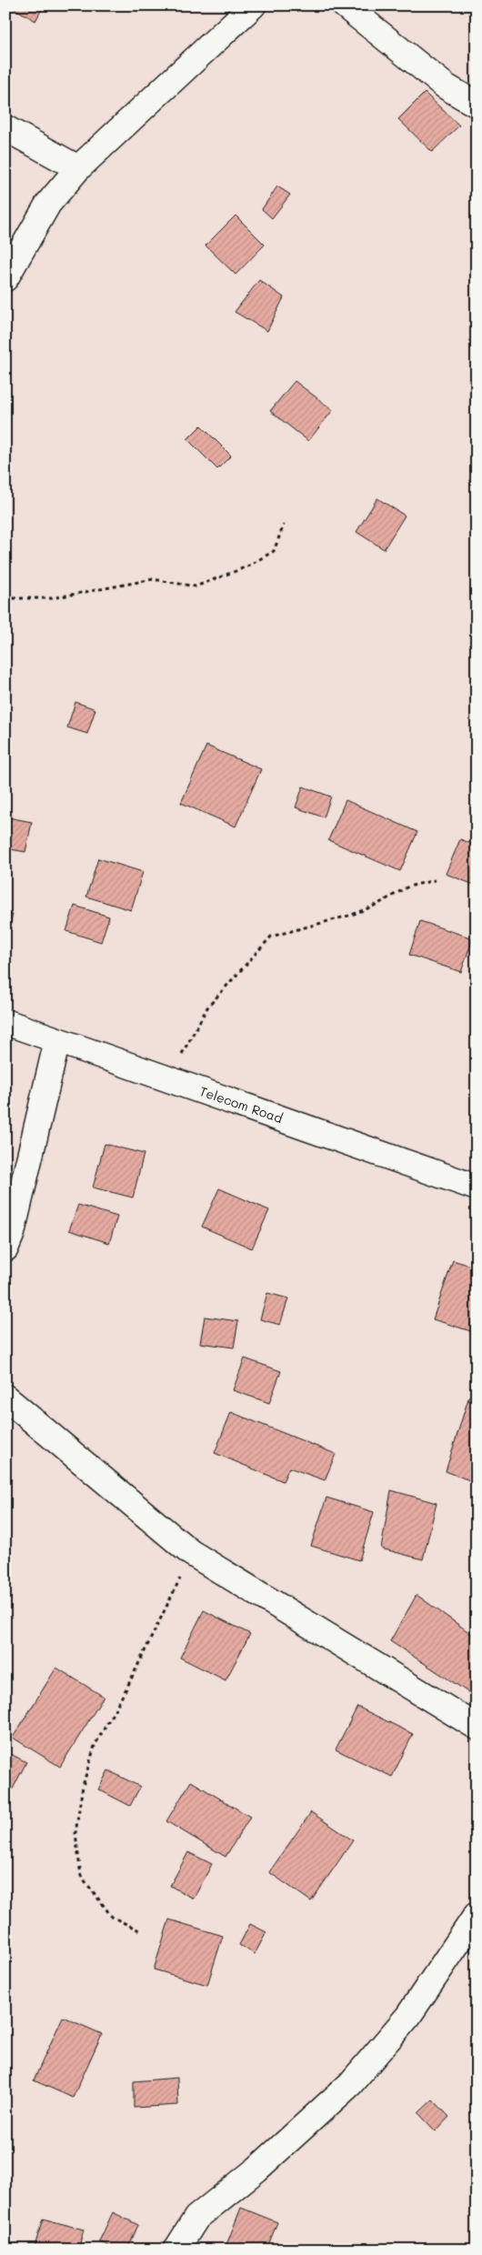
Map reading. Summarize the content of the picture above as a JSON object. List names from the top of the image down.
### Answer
{
  "streets": {
    "street": ["Telecom Road"]
  }
}
